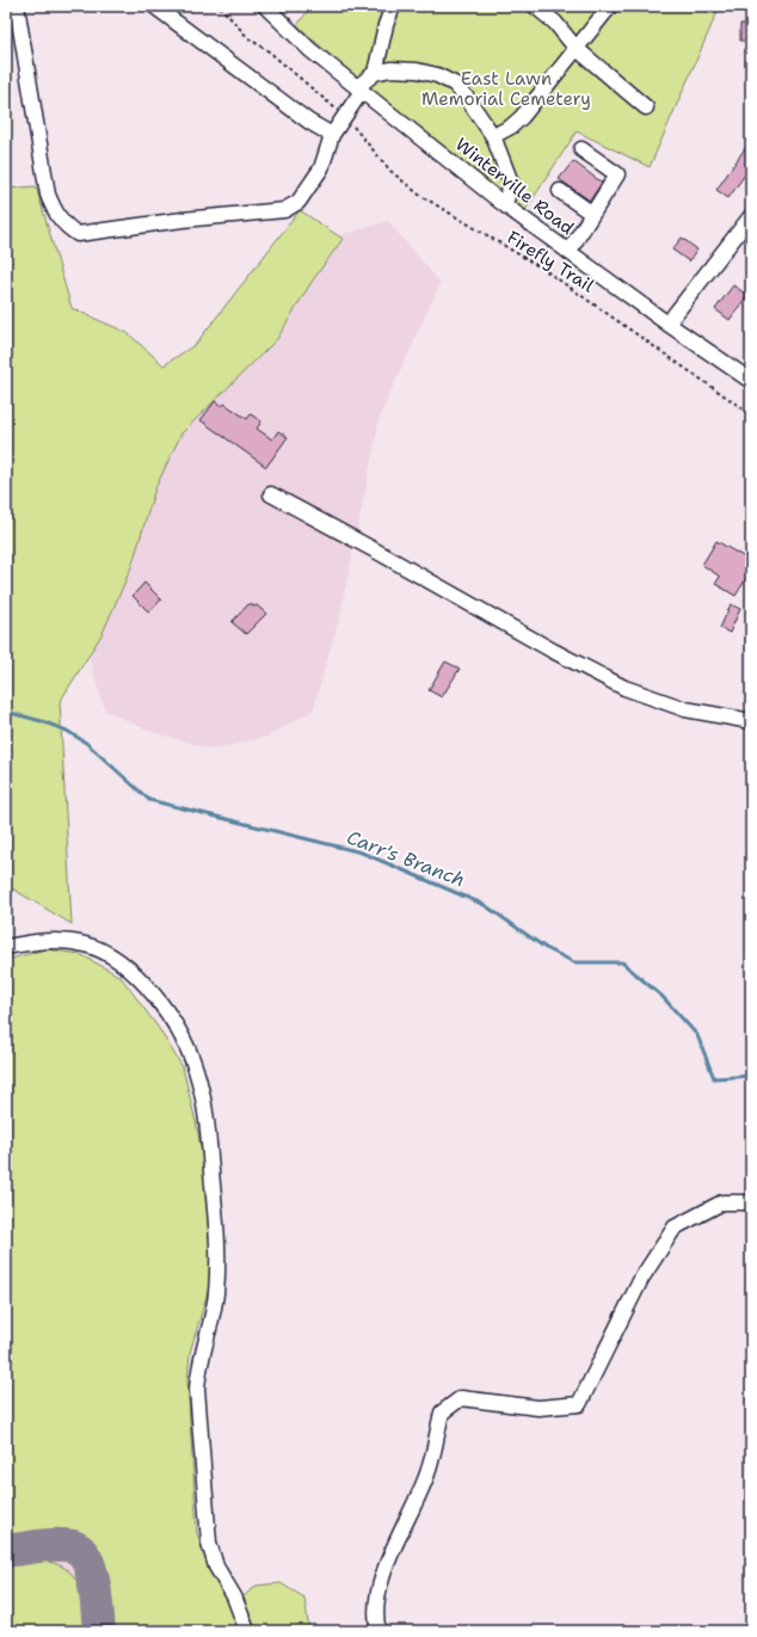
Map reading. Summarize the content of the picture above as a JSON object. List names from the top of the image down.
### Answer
{
  "streets": {
    "street": ["Winterville Road"],
    "path": ["Firefly Trail"]
  },
  "water": ["Carr's Branch"],
  "parks": ["East Lawn Memorial Cemetery"]
}
